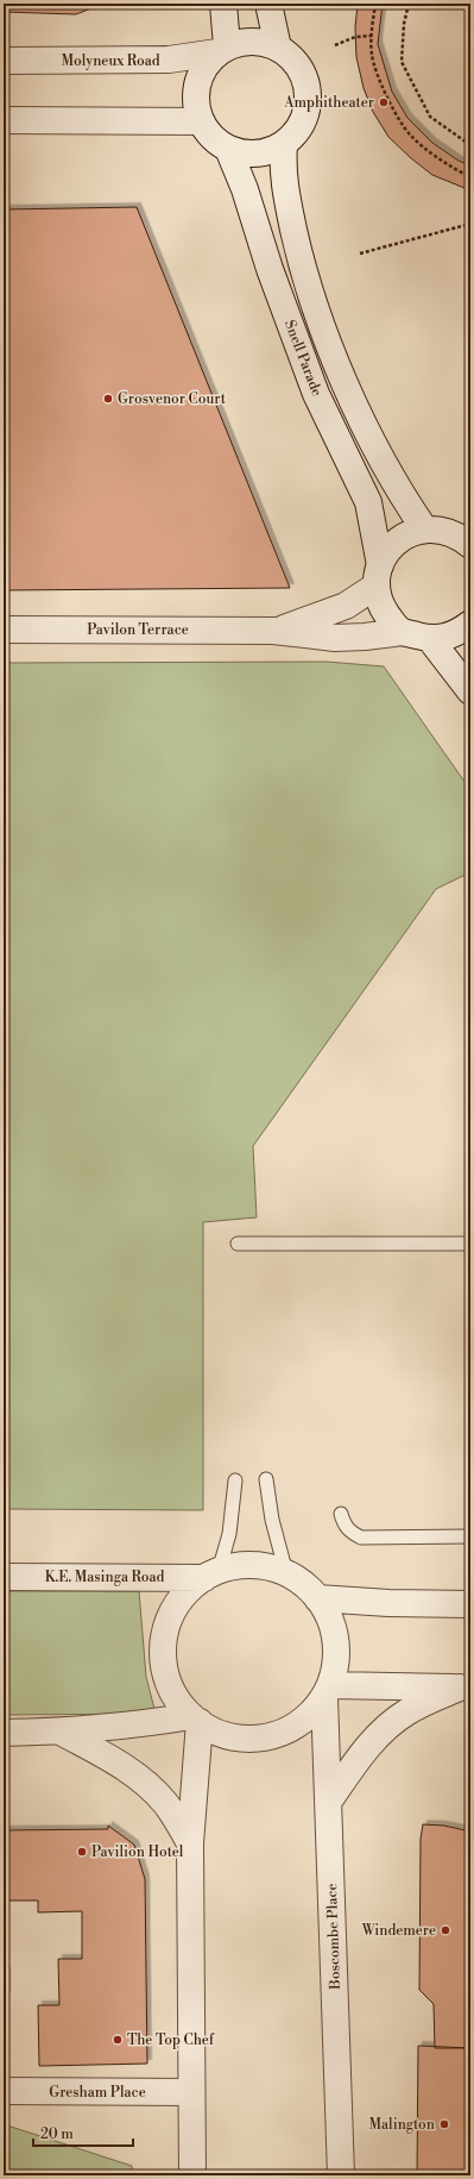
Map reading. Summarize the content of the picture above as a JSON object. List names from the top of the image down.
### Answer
{
  "streets": {
    "street": [
      "Molyneux Road",
      "Snell Parade",
      "Pavilon Terrace",
      "K.E. Masinga Road",
      "Boscombe Place",
      "Gresham Place"
    ]
  },
  "crossings": [
    ["Molyneux Road", "Snell Parade"],
    ["Snell Parade", "Pavilon Terrace"]
  ],
  "places": [
    "Amphitheater",
    "Grosvenor Court",
    "Pavilion Hotel",
    "Windemere",
    "The Top Chef",
    "Malington"
  ],
  "scale_bar": "20 m"
}
